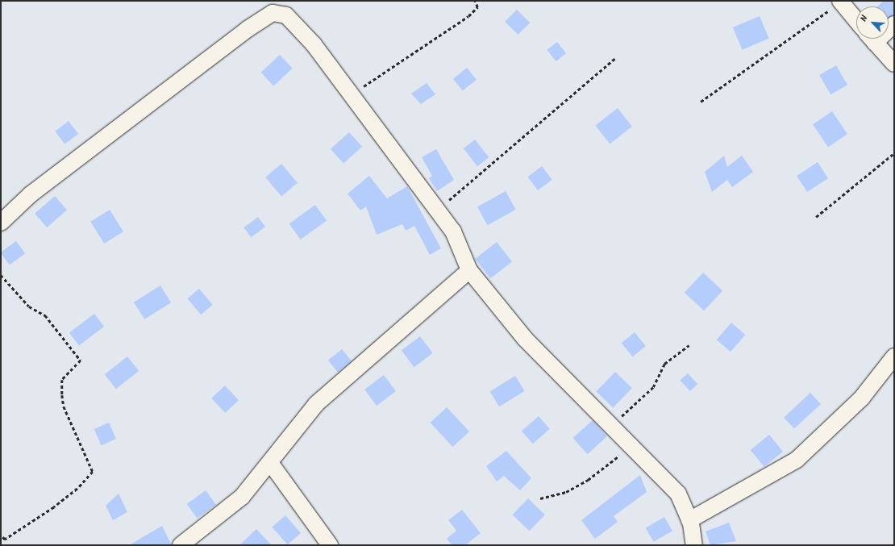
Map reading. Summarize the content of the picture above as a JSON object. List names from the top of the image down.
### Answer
{
  "north": "top left"
}
